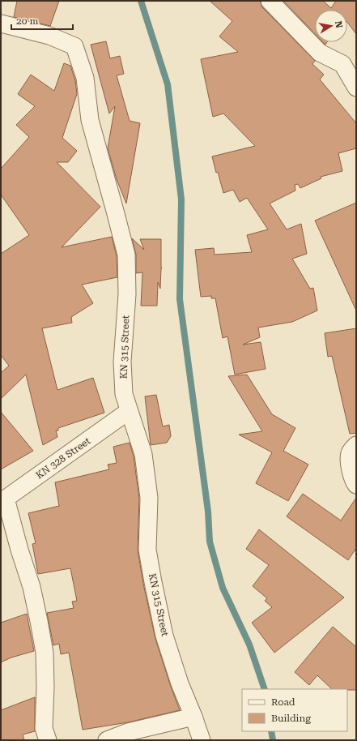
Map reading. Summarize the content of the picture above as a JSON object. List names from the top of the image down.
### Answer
{
  "streets": {
    "street": ["KN 315 Street", "KN 328 Street"]
  },
  "crossings": [
    ["KN 315 Street", "KN 328 Street"]
  ],
  "legend": ["Road", "Building"],
  "scale_bar": "20 m",
  "north": "right"
}
